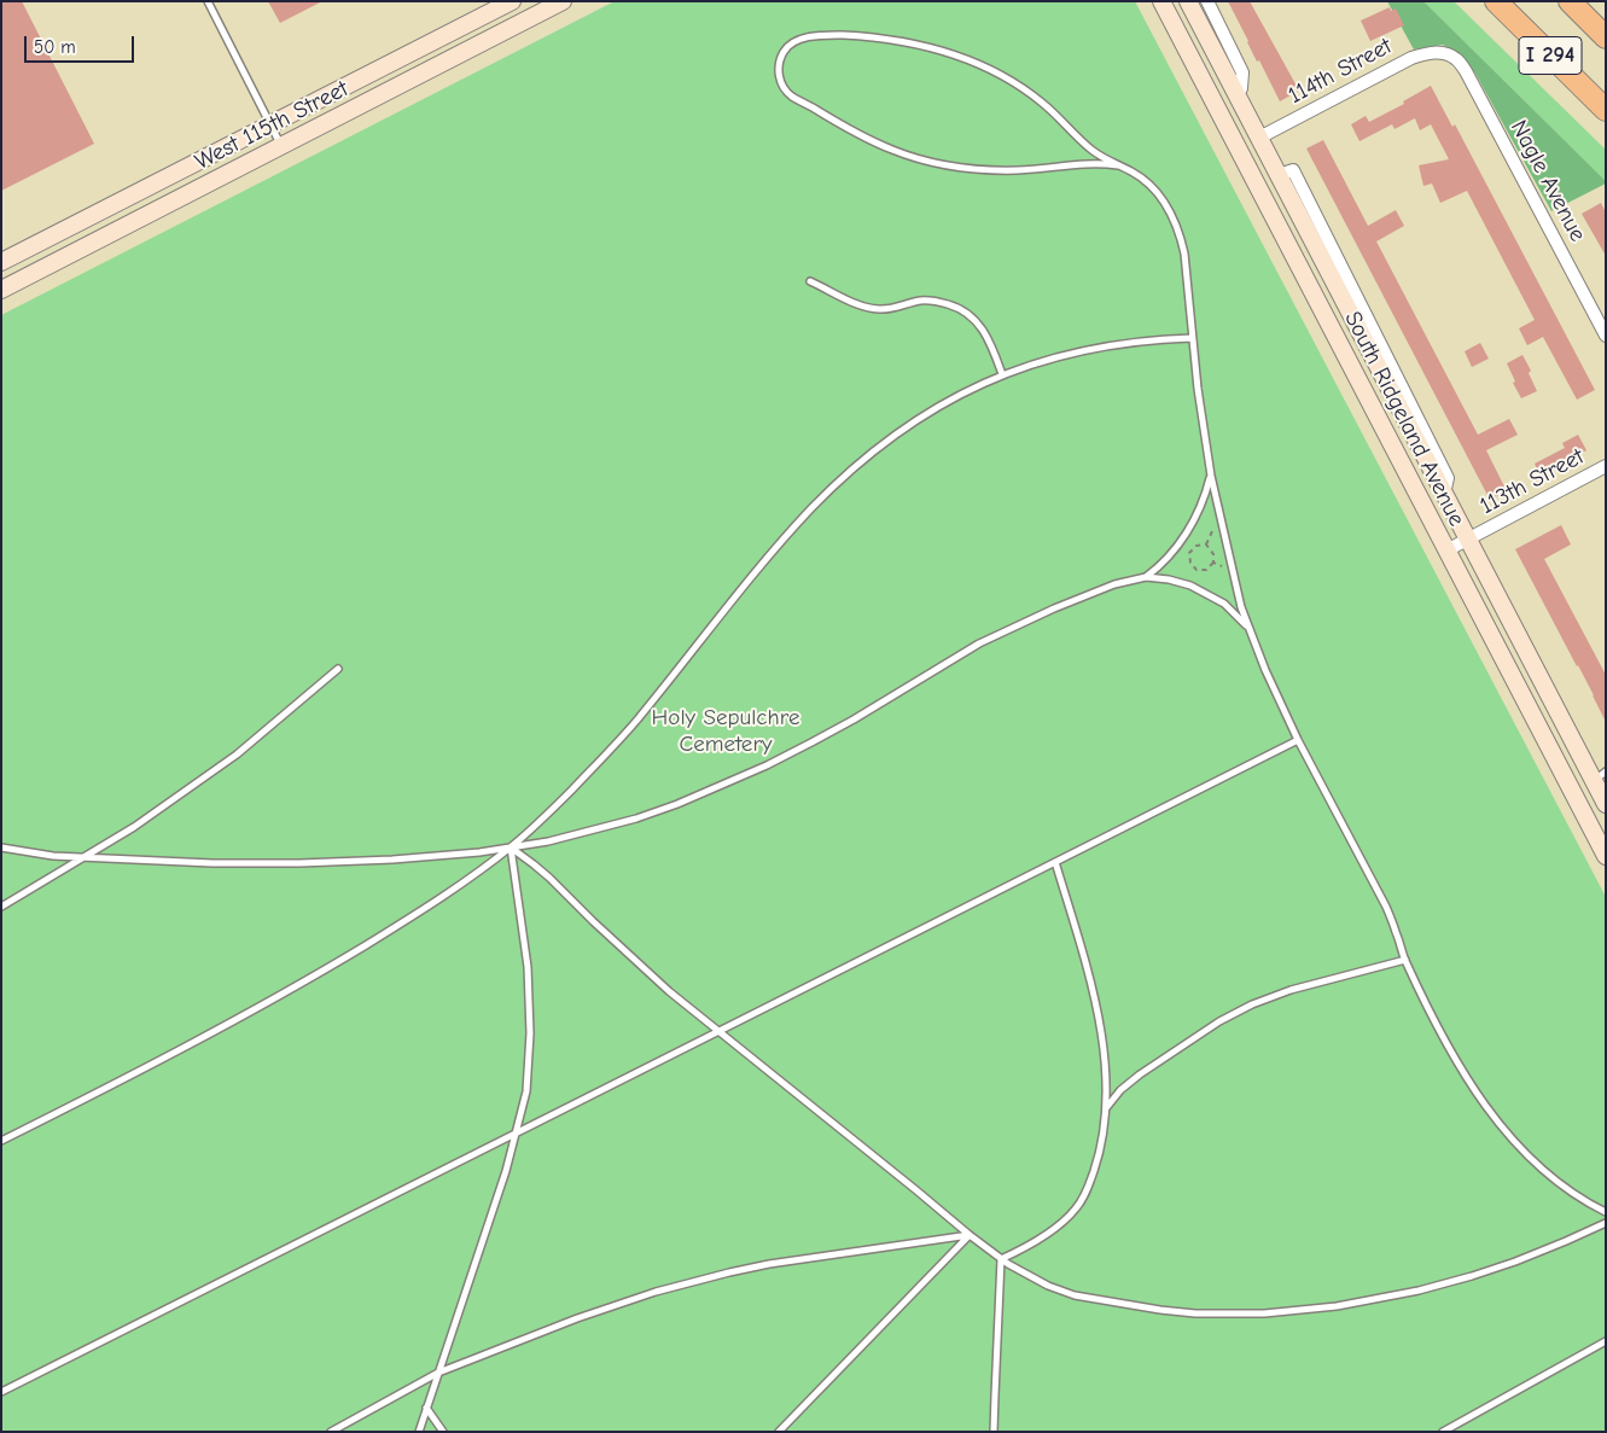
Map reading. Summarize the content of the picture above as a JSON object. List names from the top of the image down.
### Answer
{
  "streets": {
    "highway": ["I 294"],
    "main road": ["West 115th Street", "South Ridgeland Avenue"],
    "street": ["114th Street", "Nagle Avenue", "113th Street"]
  },
  "crossings": [
    ["114th Street", "Nagle Avenue"],
    ["114th Street", "South Ridgeland Avenue"],
    ["South Ridgeland Avenue", "113th Street"]
  ],
  "parks": ["Holy Sepulchre Cemetery"],
  "scale_bar": "50 m"
}
